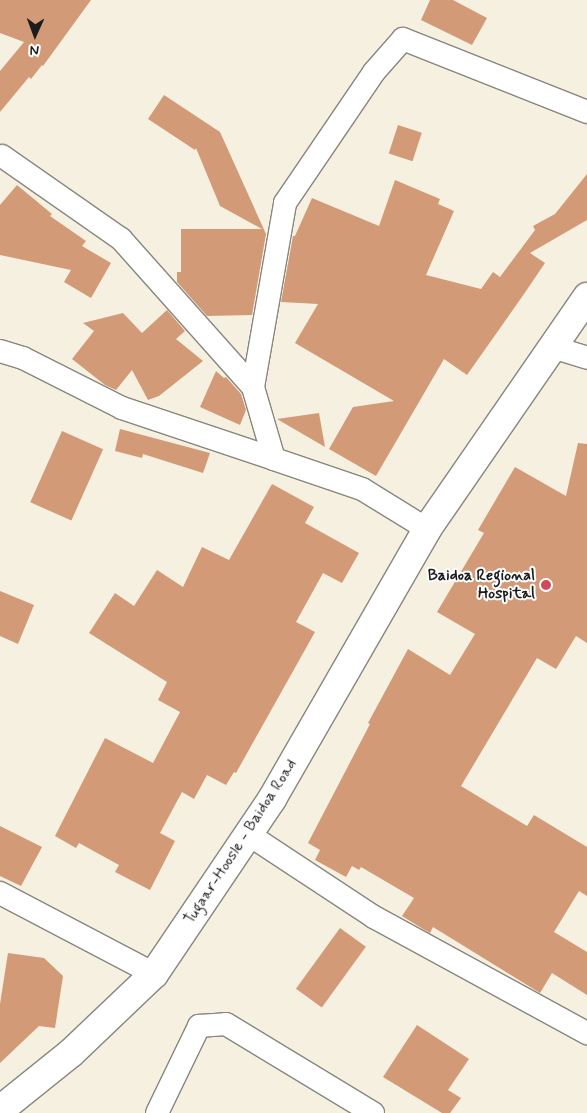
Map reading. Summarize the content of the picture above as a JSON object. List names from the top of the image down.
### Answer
{
  "streets": {
    "main road": ["Tugaar-Hoosle - Baidoa Road"]
  },
  "places": ["Baidoa Regional Hospital"],
  "north": "bottom"
}
